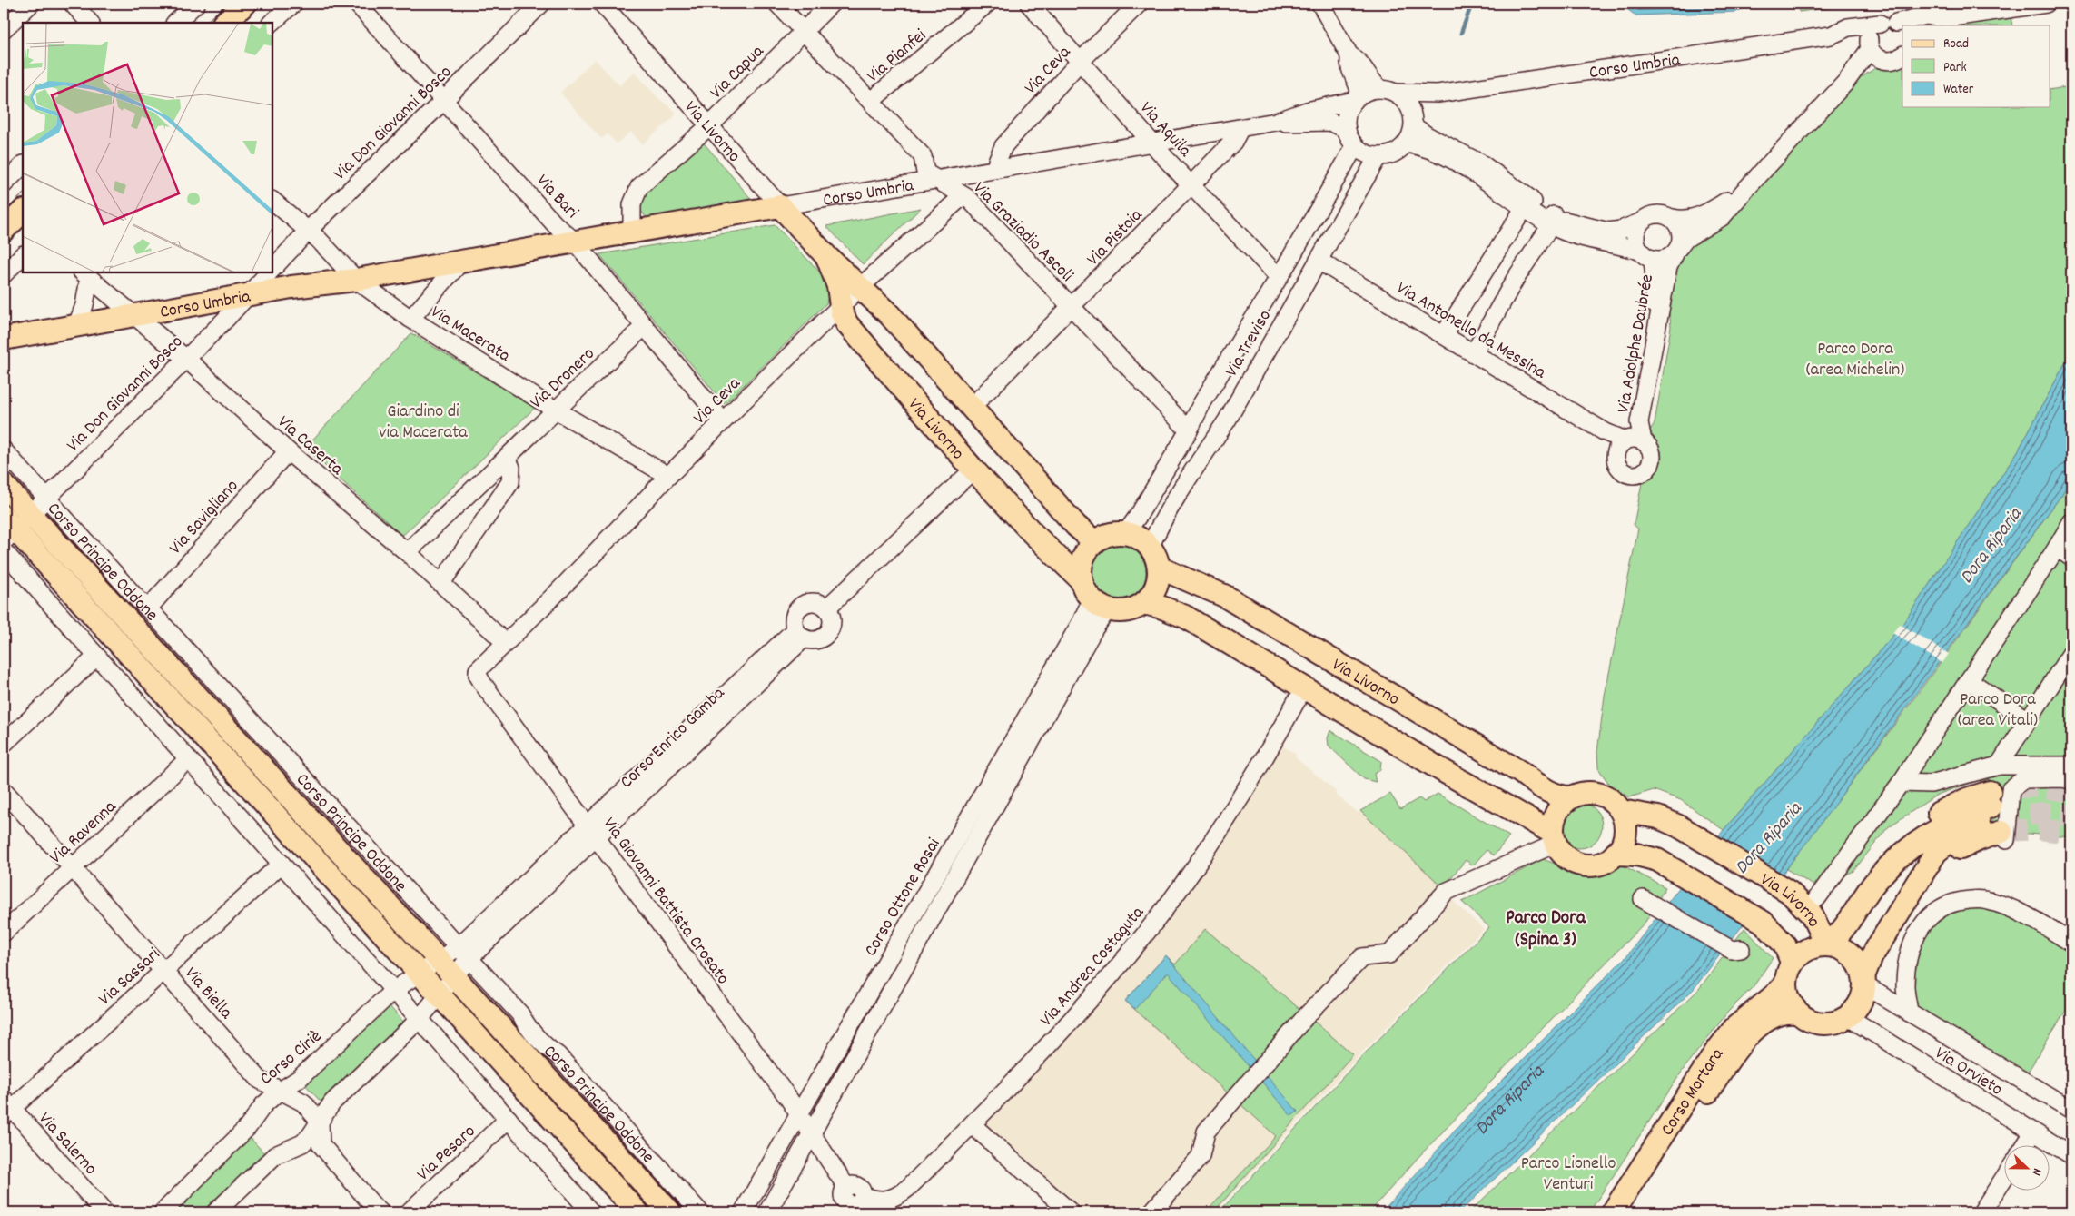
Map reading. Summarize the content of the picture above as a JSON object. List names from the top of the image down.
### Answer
{
  "streets": {
    "main road": [
      "Corso Umbria",
      "Via Livorno",
      "Corso Principe Oddone",
      "Corso Mortara"
    ],
    "street": [
      "Via Pianfei",
      "Via Ceva",
      "Via Capua",
      "Via Don Giovanni Bosco",
      "Via Aquila",
      "Via Bari",
      "Via Graziadio Ascoli",
      "Via Pistoia",
      "Via Antonello da Messina",
      "Via Macerata",
      "Via Treviso",
      "Via Adolphe Daubrée",
      "Via Dronero",
      "Via Caserta",
      "Via Savigliano",
      "Corso Enrico Gamba",
      "Via Ravenna",
      "Corso Ottone Rosai",
      "Via Giovanni Battista Crosato",
      "Via Andrea Costaguta",
      "Via Sassari",
      "Via Biella",
      "Corso Ciriè",
      "Via Orvieto",
      "Via Salerno",
      "Via Pesaro"
    ]
  },
  "crossings": [
    ["Via Pianfei", "Via Graziadio Ascoli"],
    ["Corso Umbria", "Via Ceva"],
    ["Corso Umbria", "Via Capua"],
    ["Corso Umbria", "Via Don Giovanni Bosco"],
    ["Corso Umbria", "Via Aquila"],
    ["Corso Umbria", "Via Livorno"],
    ["Corso Umbria", "Via Bari"],
    ["Corso Umbria", "Via Graziadio Ascoli"],
    ["Corso Umbria", "Via Pistoia"],
    ["Corso Umbria", "Via Macerata"],
    ["Corso Umbria", "Via Treviso"],
    ["Corso Umbria", "Via Caserta"],
    ["Via Ceva", "Via Aquila"],
    ["Via Ceva", "Via Livorno"],
    ["Via Ceva", "Via Bari"],
    ["Via Ceva", "Via Graziadio Ascoli"],
    ["Via Ceva", "Via Macerata"],
    ["Via Ceva", "Via Caserta"],
    ["Via Ceva", "Via Giovanni Battista Crosato"],
    ["Via Capua", "Via Livorno"],
    ["Via Capua", "Via Graziadio Ascoli"],
    ["Via Don Giovanni Bosco", "Via Bari"],
    ["Via Don Giovanni Bosco", "Via Macerata"],
    ["Via Don Giovanni Bosco", "Via Caserta"],
    ["Via Don Giovanni Bosco", "Corso Principe Oddone"],
    ["Via Aquila", "Via Pistoia"],
    ["Via Aquila", "Via Treviso"],
    ["Via Livorno", "Via Pistoia"],
    ["Via Livorno", "Via Treviso"],
    ["Via Livorno", "Corso Ottone Rosai"],
    ["Via Livorno", "Via Orvieto"],
    ["Via Livorno", "Corso Mortara"],
    ["Via Bari", "Via Dronero"],
    ["Via Graziadio Ascoli", "Via Pistoia"],
    ["Via Graziadio Ascoli", "Via Treviso"],
    ["Via Antonello da Messina", "Via Treviso"],
    ["Via Antonello da Messina", "Via Adolphe Daubrée"],
    ["Via Macerata", "Via Dronero"],
    ["Via Treviso", "Corso Ottone Rosai"],
    ["Via Dronero", "Via Caserta"],
    ["Via Caserta", "Via Savigliano"],
    ["Via Caserta", "Via Giovanni Battista Crosato"],
    ["Via Savigliano", "Corso Principe Oddone"],
    ["Corso Principe Oddone", "Corso Enrico Gamba"],
    ["Corso Principe Oddone", "Corso Ciriè"],
    ["Corso Enrico Gamba", "Via Giovanni Battista Crosato"],
    ["Corso Enrico Gamba", "Corso Ciriè"],
    ["Via Ravenna", "Via Biella"],
    ["Corso Ottone Rosai", "Via Giovanni Battista Crosato"],
    ["Via Giovanni Battista Crosato", "Via Andrea Costaguta"],
    ["Via Sassari", "Via Biella"],
    ["Via Sassari", "Via Salerno"],
    ["Via Biella", "Corso Ciriè"],
    ["Via Orvieto", "Corso Mortara"]
  ],
  "districts": ["Parco Dora (Spina 3)"],
  "water": ["Dora Riparia"],
  "parks": [
    "Parco Dora (area Michelin)",
    "Giardino di via Macerata",
    "Parco Dora (area Vitali)",
    "Parco Lionello Venturi"
  ],
  "legend": ["Road", "Park", "Water"],
  "north": "right"
}
